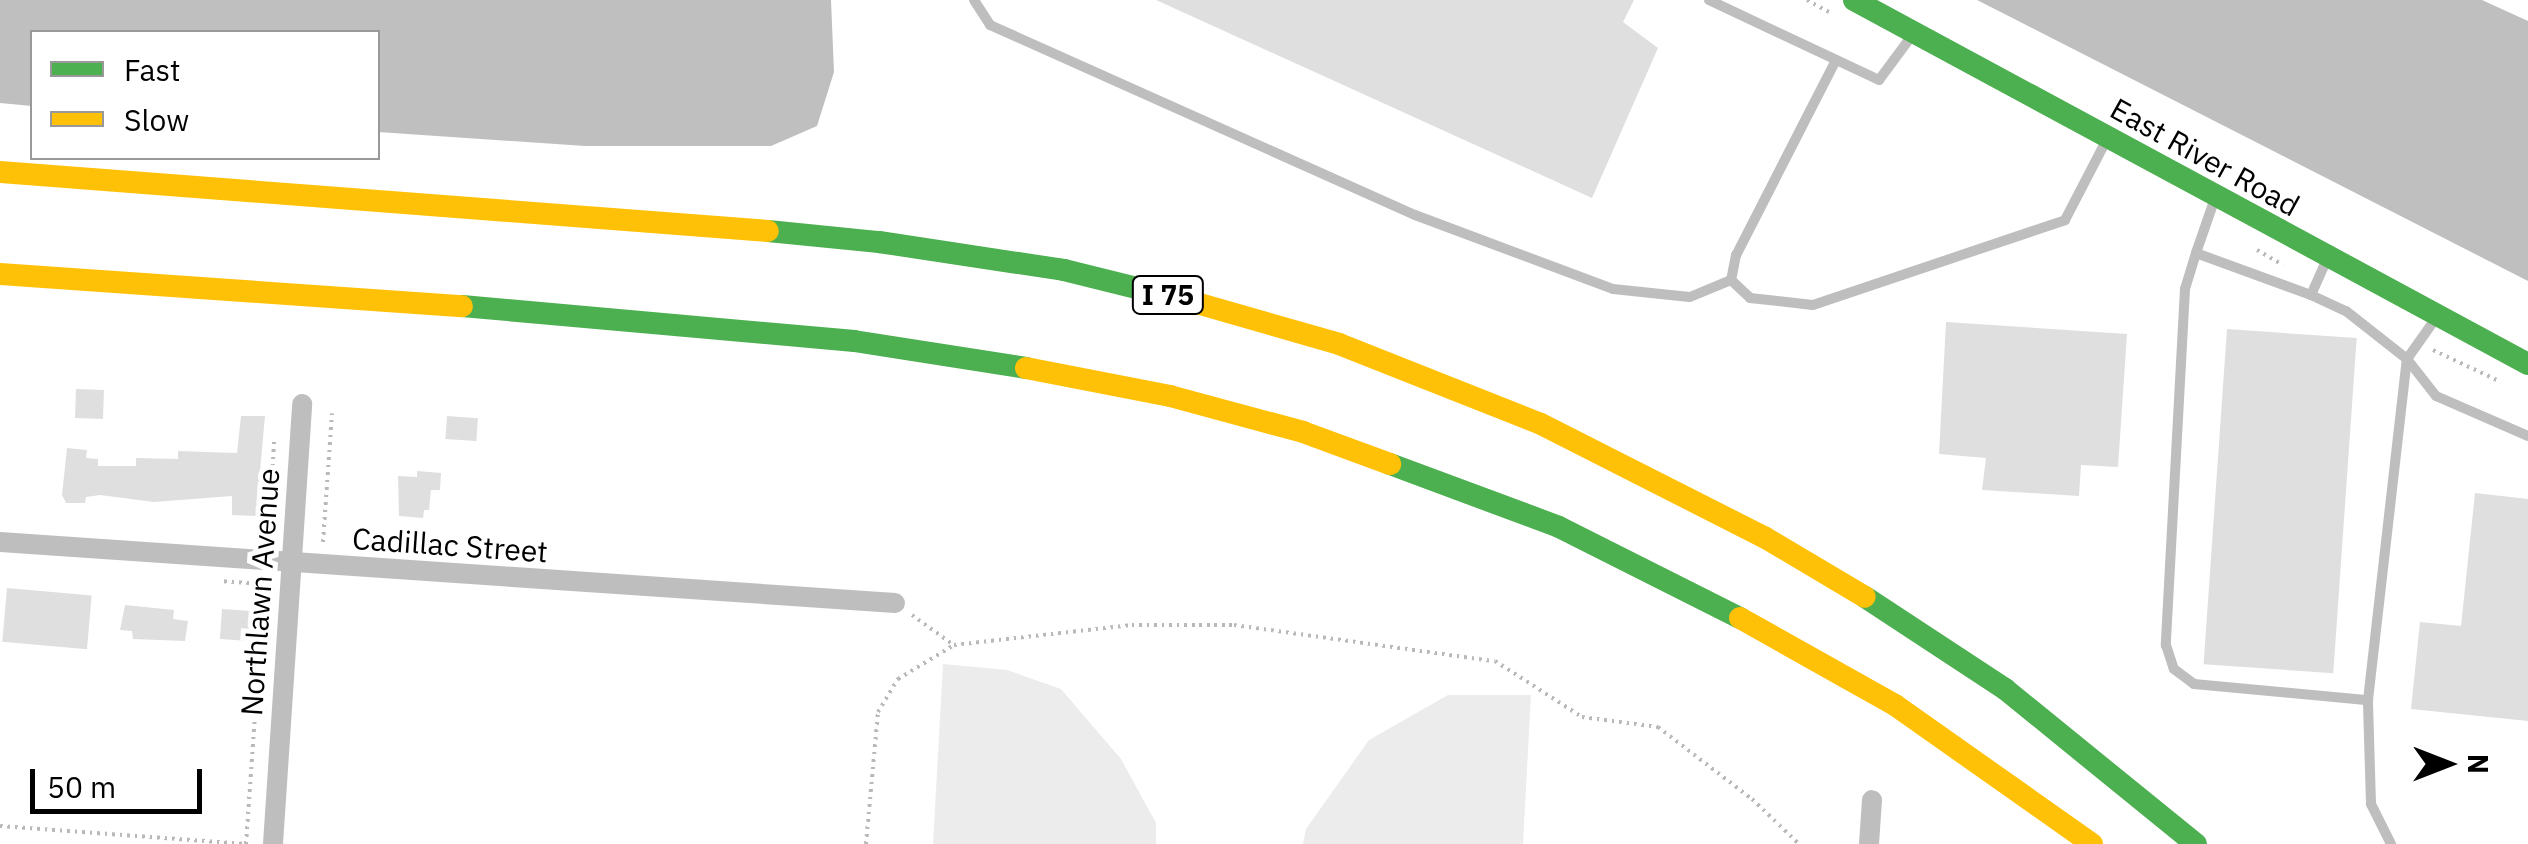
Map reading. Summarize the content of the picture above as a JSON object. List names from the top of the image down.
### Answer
{
  "streets": {
    "main road": ["East River Road", "I 75"],
    "street": ["Cadillac Street", "Northlawn Avenue"]
  },
  "crossings": [
    ["Cadillac Street", "Northlawn Avenue"]
  ],
  "legend": ["Fast", "Slow"],
  "scale_bar": "50 m",
  "north": "right"
}
